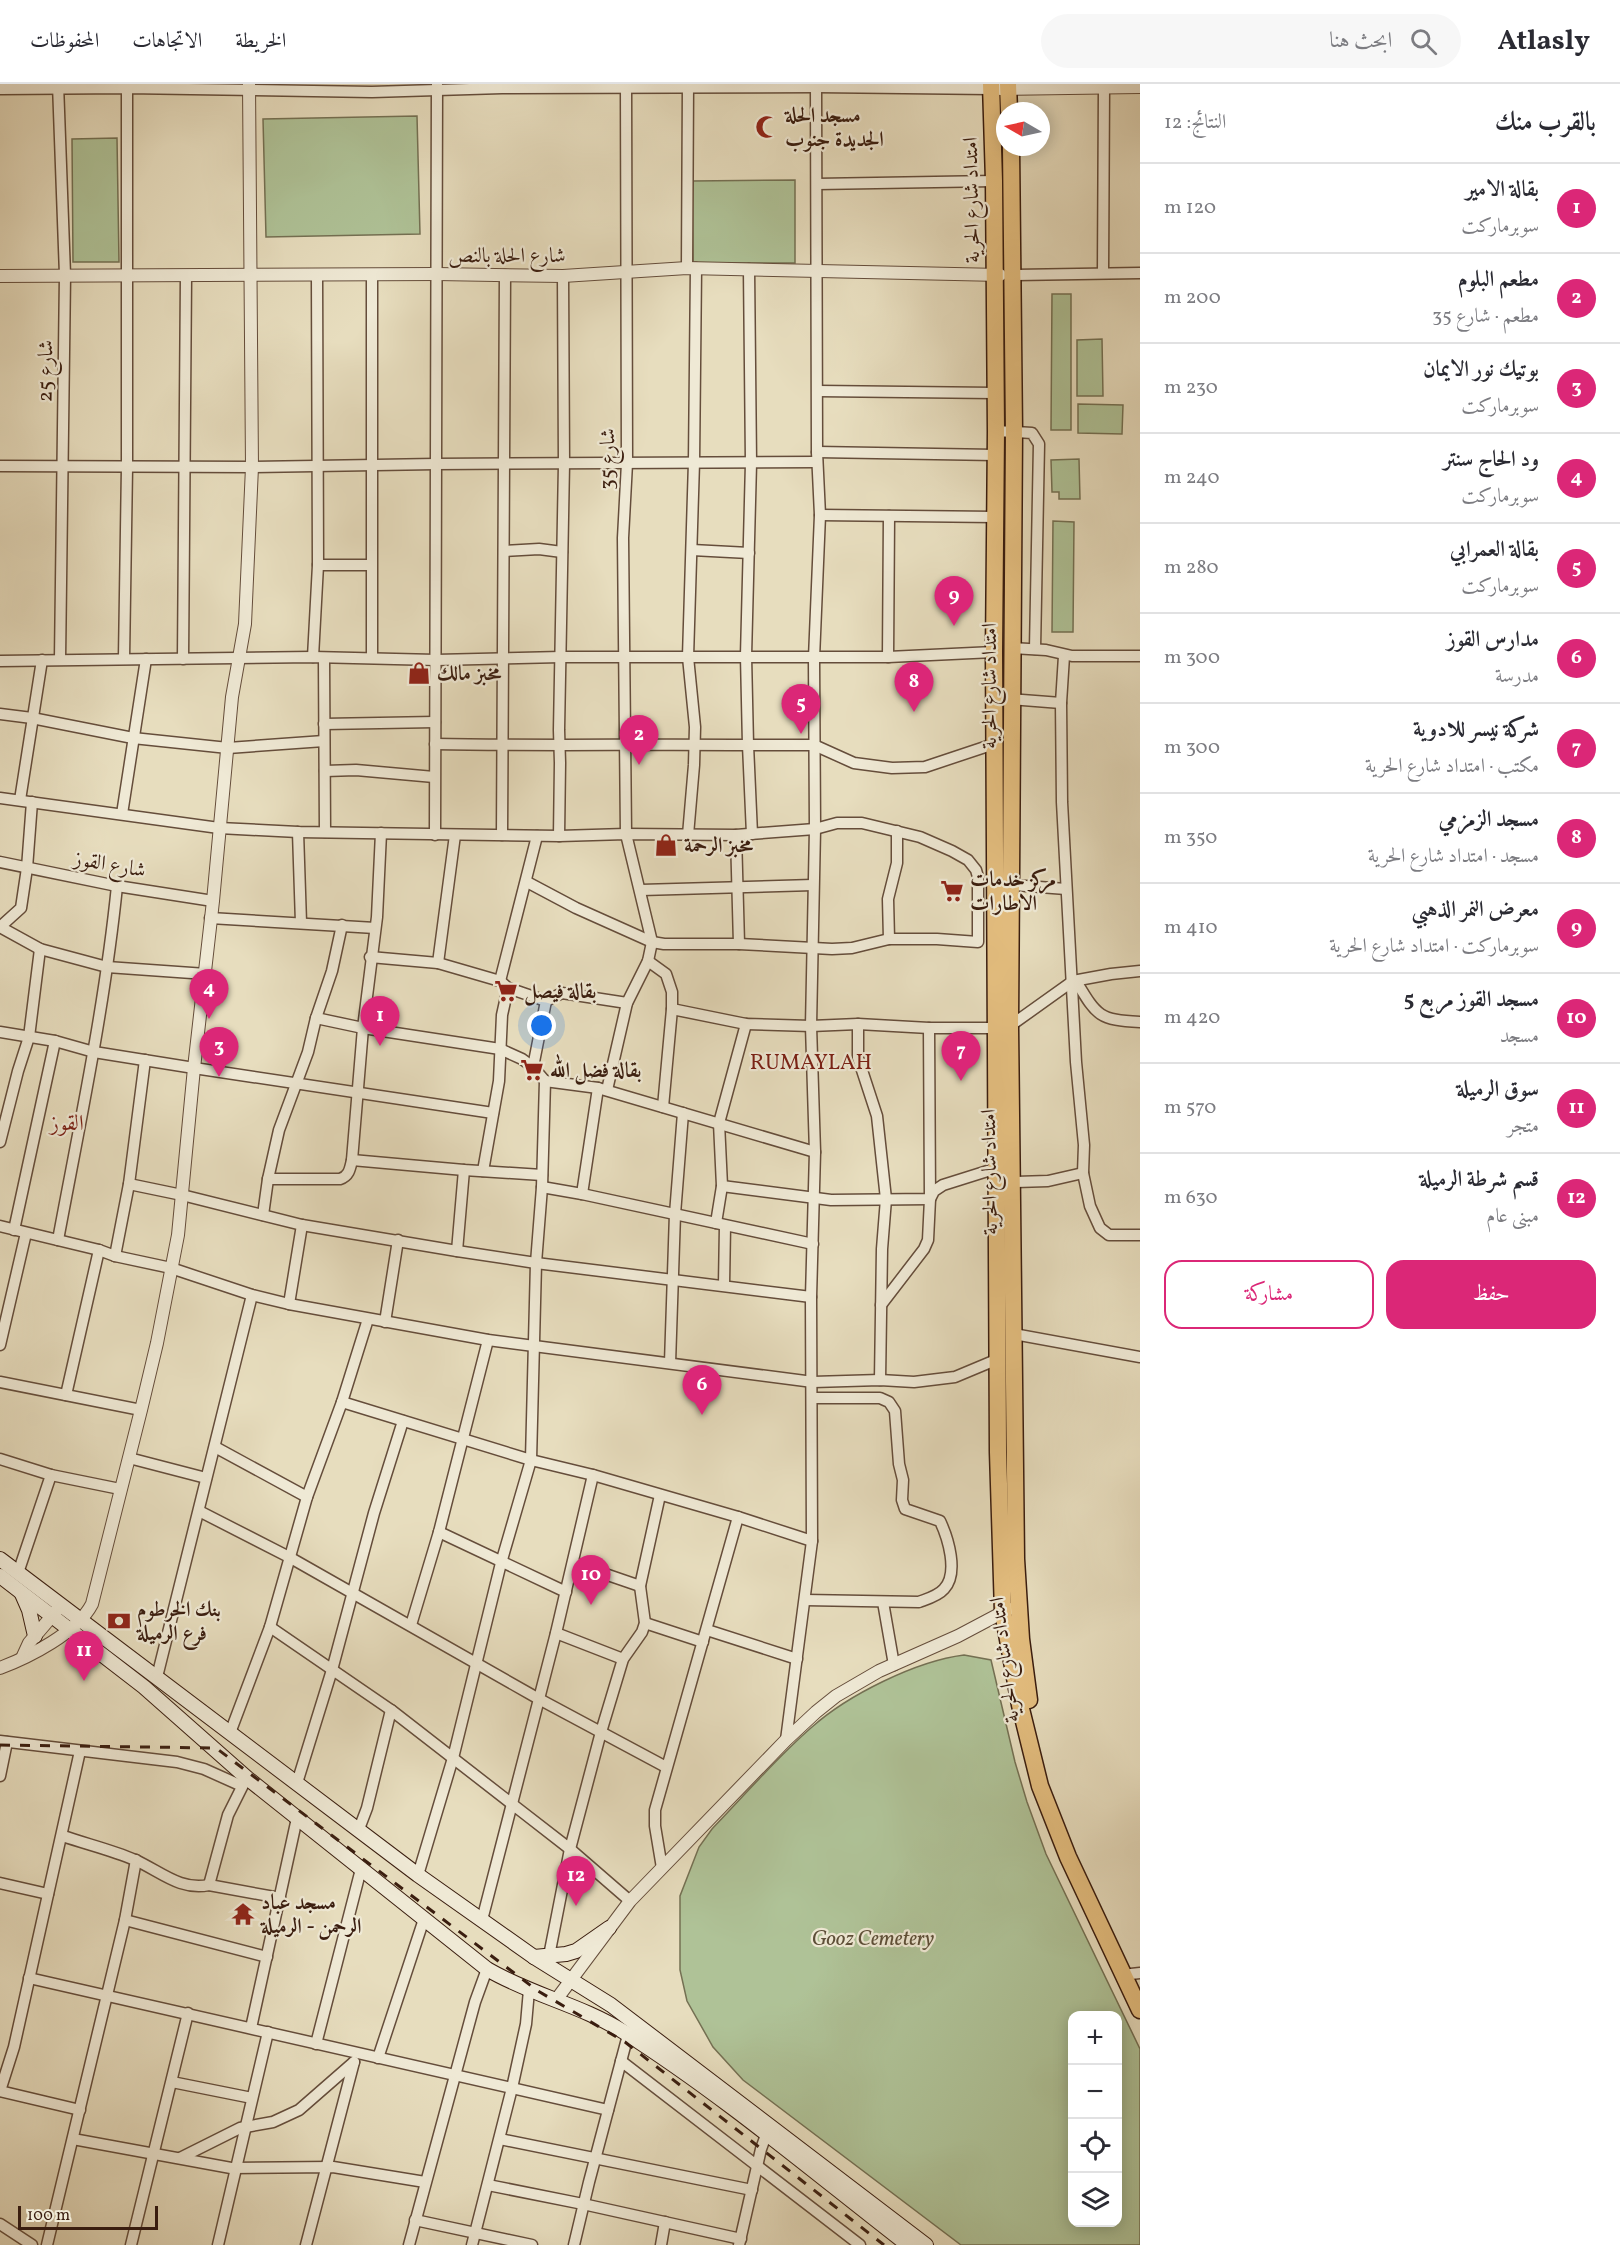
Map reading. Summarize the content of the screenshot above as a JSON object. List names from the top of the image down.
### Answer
{
  "streets": {
    "main road": ["امتداد شارع الحرية"],
    "street": [
      "شارع الحلة بالنص",
      "شارع 25",
      "شارع 35",
      "شارع القوز"
    ]
  },
  "crossings": [
    ["امتداد شارع الحرية", "شارع الحلة بالنص"],
    ["شارع الحلة بالنص", "شارع 25"],
    ["شارع الحلة بالنص", "شارع 35"]
  ],
  "districts": ["RUMAYLAH", "القوز"],
  "parks": ["Gooz Cemetery"],
  "places": {
    "mosque": ["مسجد الحلة الجديدة جنوب"],
    "shop": ["مخبز مالك", "مخبز الرحمة"],
    "supermarket": ["مركز خدمات الاطارات", "بقالة فيصل", "بقالة فضل الله"],
    "bank": ["بنك الخرطوم فرع الرميلة"],
    "temple": ["مسجد عباد الرحمن - الرميلة"]
  },
  "scale_bar": "100 m",
  "north": "left",
  "page": {
    "header": "Atlasly",
    "search": "ابحث هنا",
    "nav": ["الخريطة", "الاتجاهات", "المحفوظات"],
    "heading": ["بالقرب منك", "النتائج: 12"],
    "list": [
      {
        "mark": "1",
        "name": "بقالة الامير",
        "note": "سوبرماركت",
        "value": "120 m"
      },
      {
        "mark": "2",
        "name": "مطعم البلوم",
        "note": "مطعم · شارع 35",
        "value": "200 m"
      },
      {
        "mark": "3",
        "name": "بوتيك نور الايمان",
        "note": "سوبرماركت",
        "value": "230 m"
      },
      {
        "mark": "4",
        "name": "ود الحاج سنتر",
        "note": "سوبرماركت",
        "value": "240 m"
      },
      {
        "mark": "5",
        "name": "بقالة العمرابي",
        "note": "سوبرماركت",
        "value": "280 m"
      },
      {
        "mark": "6",
        "name": "مدارس القوز",
        "note": "مدرسة",
        "value": "300 m"
      },
      {
        "mark": "7",
        "name": "شركة نيسر للادوية",
        "note": "مكتب · امتداد شارع الحرية",
        "value": "300 m"
      },
      {
        "mark": "8",
        "name": "مسجد الزمزمي",
        "note": "مسجد · امتداد شارع الحرية",
        "value": "350 m"
      },
      {
        "mark": "9",
        "name": "معرض النمر الذهبي",
        "note": "سوبرماركت · امتداد شارع الحرية",
        "value": "410 m"
      },
      {
        "mark": "10",
        "name": "مسجد القوز مربع 5",
        "note": "مسجد",
        "value": "420 m"
      },
      {
        "mark": "11",
        "name": "سوق الرميلة",
        "note": "متجر",
        "value": "570 m"
      },
      {
        "mark": "12",
        "name": "قسم شرطة الرميلة",
        "note": "مبنى عام",
        "value": "630 m"
      }
    ],
    "pins": [
      "9",
      "8",
      "5",
      "2",
      "4",
      "1",
      "3",
      "7",
      "6",
      "10",
      "11",
      "12"
    ],
    "buttons": ["حفظ", "مشاركة"],
    "map_buttons": ["+", "−"],
    "scale": "100 m"
  }
}
